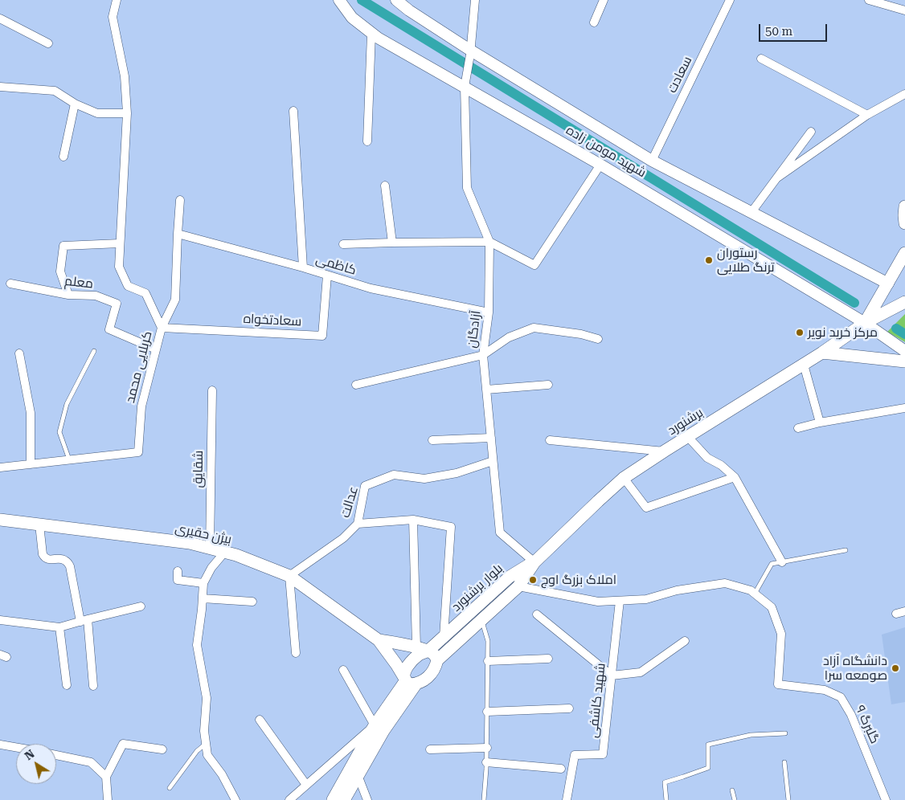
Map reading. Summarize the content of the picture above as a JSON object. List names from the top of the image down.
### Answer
{
  "streets": {
    "main road": ["برشنورد", "بیژن حقیری", "بلوار برشنورد"],
    "street": [
      "سعادت",
      "شهید مومن زاده",
      "کاظمی",
      "معلم",
      "سعادتخواه",
      "آزادگان",
      "کربلایی محمد",
      "شقایق",
      "عدالت",
      "شهید کاشفی",
      "گلبرگ ۹"
    ]
  },
  "crossings": [
    ["شهید مومن زاده", "آزادگان"],
    ["شهید مومن زاده", "برشنورد"],
    ["کاظمی", "سعادتخواه"],
    ["کاظمی", "آزادگان"],
    ["معلم", "کربلایی محمد"],
    ["سعادتخواه", "کربلایی محمد"],
    ["آزادگان", "برشنورد"],
    ["آزادگان", "عدالت"],
    ["آزادگان", "بلوار برشنورد"],
    ["برشنورد", "بلوار برشنورد"],
    ["شقایق", "بیژن حقیری"],
    ["عدالت", "بیژن حقیری"]
  ],
  "places": [
    "رستوران ترنگ طلایی",
    "مرکز خرید نویر",
    "املاک بزرگ اوج",
    "دانشگاه آزاد صومعه سرا"
  ],
  "scale_bar": "50 m",
  "north": "top left"
}
